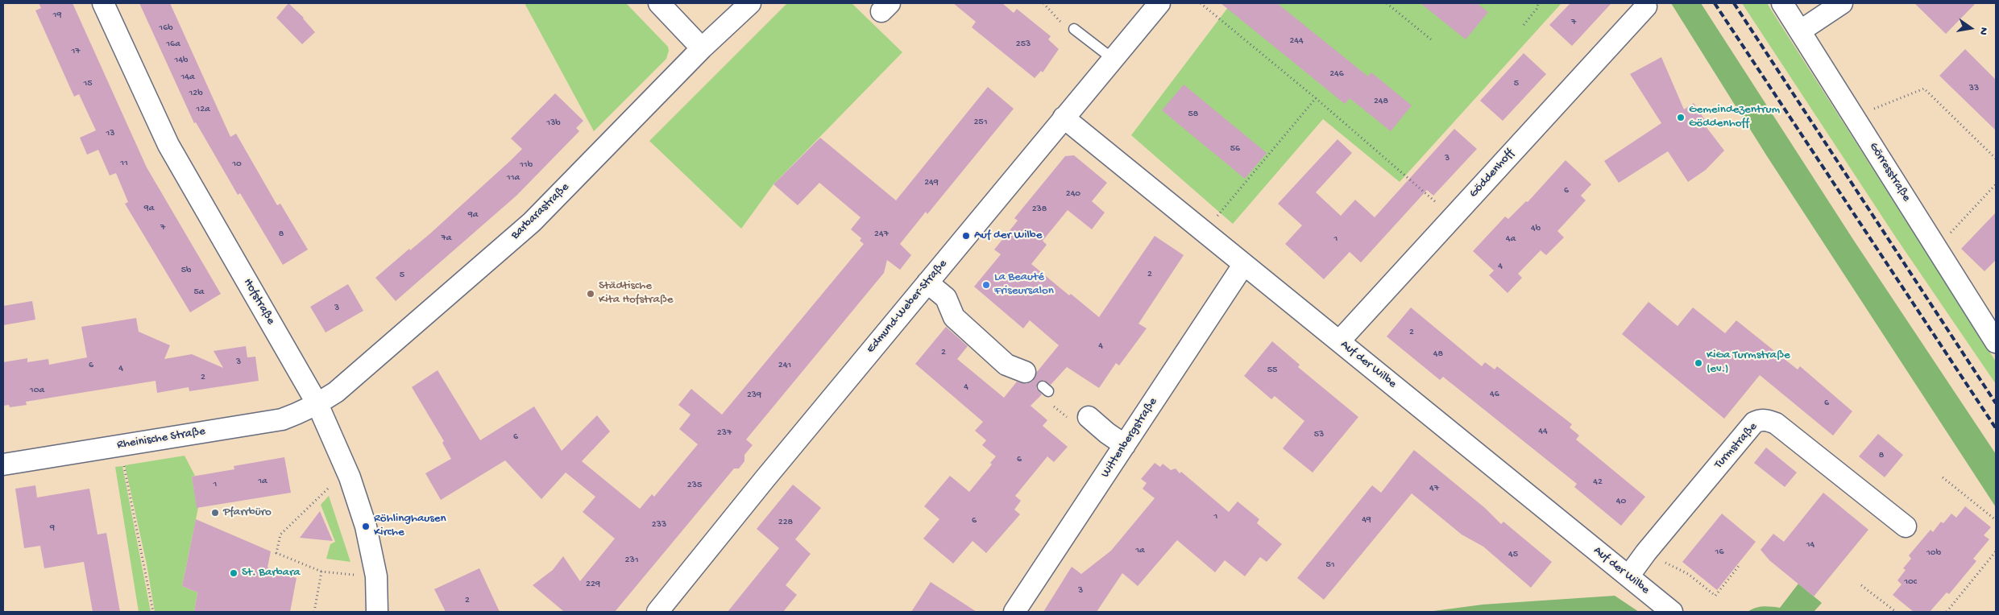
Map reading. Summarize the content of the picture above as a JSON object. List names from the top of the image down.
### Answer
{
  "streets": {
    "street": [
      "Görresstraße",
      "Göddenhoff",
      "Barbarastraße",
      "Hofstraße",
      "Edmund-Weber-Straße",
      "Auf der Wilbe",
      "Wittenbergstraße",
      "Rheinische Straße",
      "Turmstraße"
    ]
  },
  "crossings": [
    ["Göddenhoff", "Auf der Wilbe"],
    ["Barbarastraße", "Hofstraße"],
    ["Barbarastraße", "Rheinische Straße"],
    ["Hofstraße", "Rheinische Straße"],
    ["Edmund-Weber-Straße", "Auf der Wilbe"],
    ["Auf der Wilbe", "Wittenbergstraße"],
    ["Auf der Wilbe", "Turmstraße"]
  ],
  "places": [
    "Gemeindezentrum Göddenhoff",
    "Auf der Wilbe",
    "La Beauté Friseursalon",
    "Städtische Kita Hofstraße",
    "KiGa Turmstraße (ev.)",
    "Pfarrbüro",
    "Röhlinghausen Kirche",
    "St. Barbara"
  ],
  "house_numbers": [
    "19",
    "7",
    "16b",
    "244",
    "16a",
    "253",
    "17",
    "14b",
    "246",
    "14a",
    "15",
    "5",
    "33",
    "12b",
    "248",
    "12a",
    "58",
    "251",
    "13b",
    "13",
    "56",
    "3",
    "11",
    "10",
    "11b",
    "11a",
    "249",
    "6",
    "240",
    "9a",
    "238",
    "9a",
    "7",
    "4b",
    "8",
    "247",
    "7a",
    "1",
    "4a",
    "4",
    "5b",
    "2",
    "5",
    "5a",
    "3",
    "2",
    "4",
    "2",
    "48",
    "3",
    "6",
    "241",
    "4",
    "55",
    "2",
    "4",
    "10a",
    "46",
    "239",
    "6",
    "44",
    "237",
    "53",
    "6",
    "8",
    "6",
    "1a",
    "42",
    "1",
    "235",
    "47",
    "40",
    "1",
    "49",
    "6",
    "228",
    "233",
    "9",
    "14",
    "1a",
    "16",
    "10b",
    "45",
    "231",
    "51",
    "10c",
    "229",
    "3",
    "2"
  ],
  "north": "right"
}
